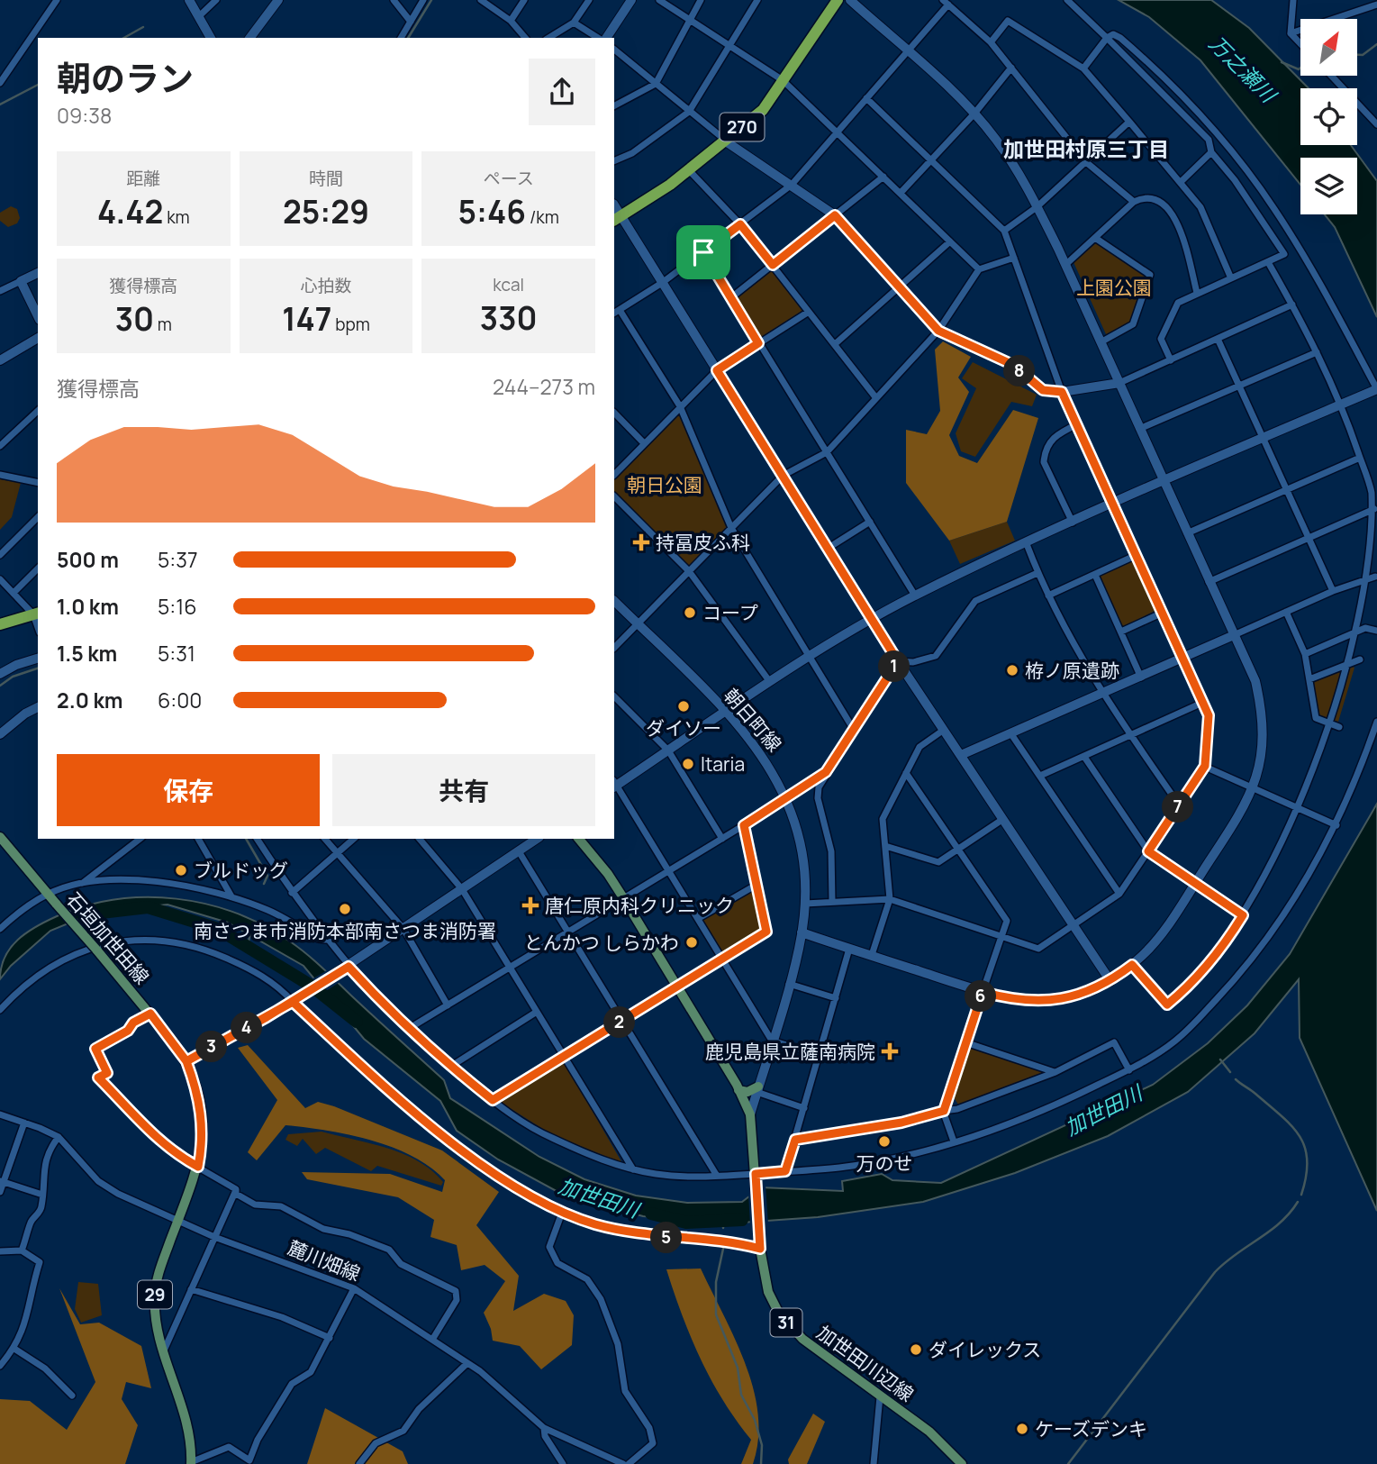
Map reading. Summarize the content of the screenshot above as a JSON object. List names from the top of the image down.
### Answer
{
  "streets": {
    "highway": ["270"],
    "main road": [
      "石垣加世田線",
      "29",
      "31",
      "加世田川辺線"
    ],
    "street": ["朝日町線", "麓川畑線"]
  },
  "crossings": [
    ["朝日町線", "加世田川辺線"],
    ["石垣加世田線", "麓川畑線"]
  ],
  "districts": ["加世田村原三丁目"],
  "water": ["万之瀬川", "加世田川"],
  "parks": ["上園公園", "朝日公園"],
  "places": {
    "health": ["持冨皮ふ科", "唐仁原内科クリニック", "鹿児島県立薩南病院"],
    "other": [
      "コープ",
      "栫ノ原遺跡",
      "ダイソー",
      "Itaria",
      "ブルドッグ",
      "南さつま市消防本部南さつま消防署",
      "とんかつ しらかわ",
      "万のせ",
      "ダイレックス",
      "ケーズデンキ"
    ]
  },
  "north": "top right",
  "page": {
    "heading": ["朝のラン", "09:38"],
    "stats": [
      ["距離", "4.42 km"],
      ["時間", "25:29"],
      ["ペース", "5:46 /km"],
      ["獲得標高", "30 m"],
      ["心拍数", "147 bpm"],
      ["kcal", "330"]
    ],
    "pins": [
      "8",
      "1",
      "7",
      "6",
      "2",
      "4",
      "3",
      "5"
    ],
    "chart": ["獲得標高", "244–273 m"],
    "list": [
      {
        "name": "500 m",
        "note": "5:37"
      },
      {
        "name": "1.0 km",
        "note": "5:16"
      },
      {
        "name": "1.5 km",
        "note": "5:31"
      },
      {
        "name": "2.0 km",
        "note": "6:00"
      }
    ],
    "buttons": ["保存", "共有"]
  }
}
